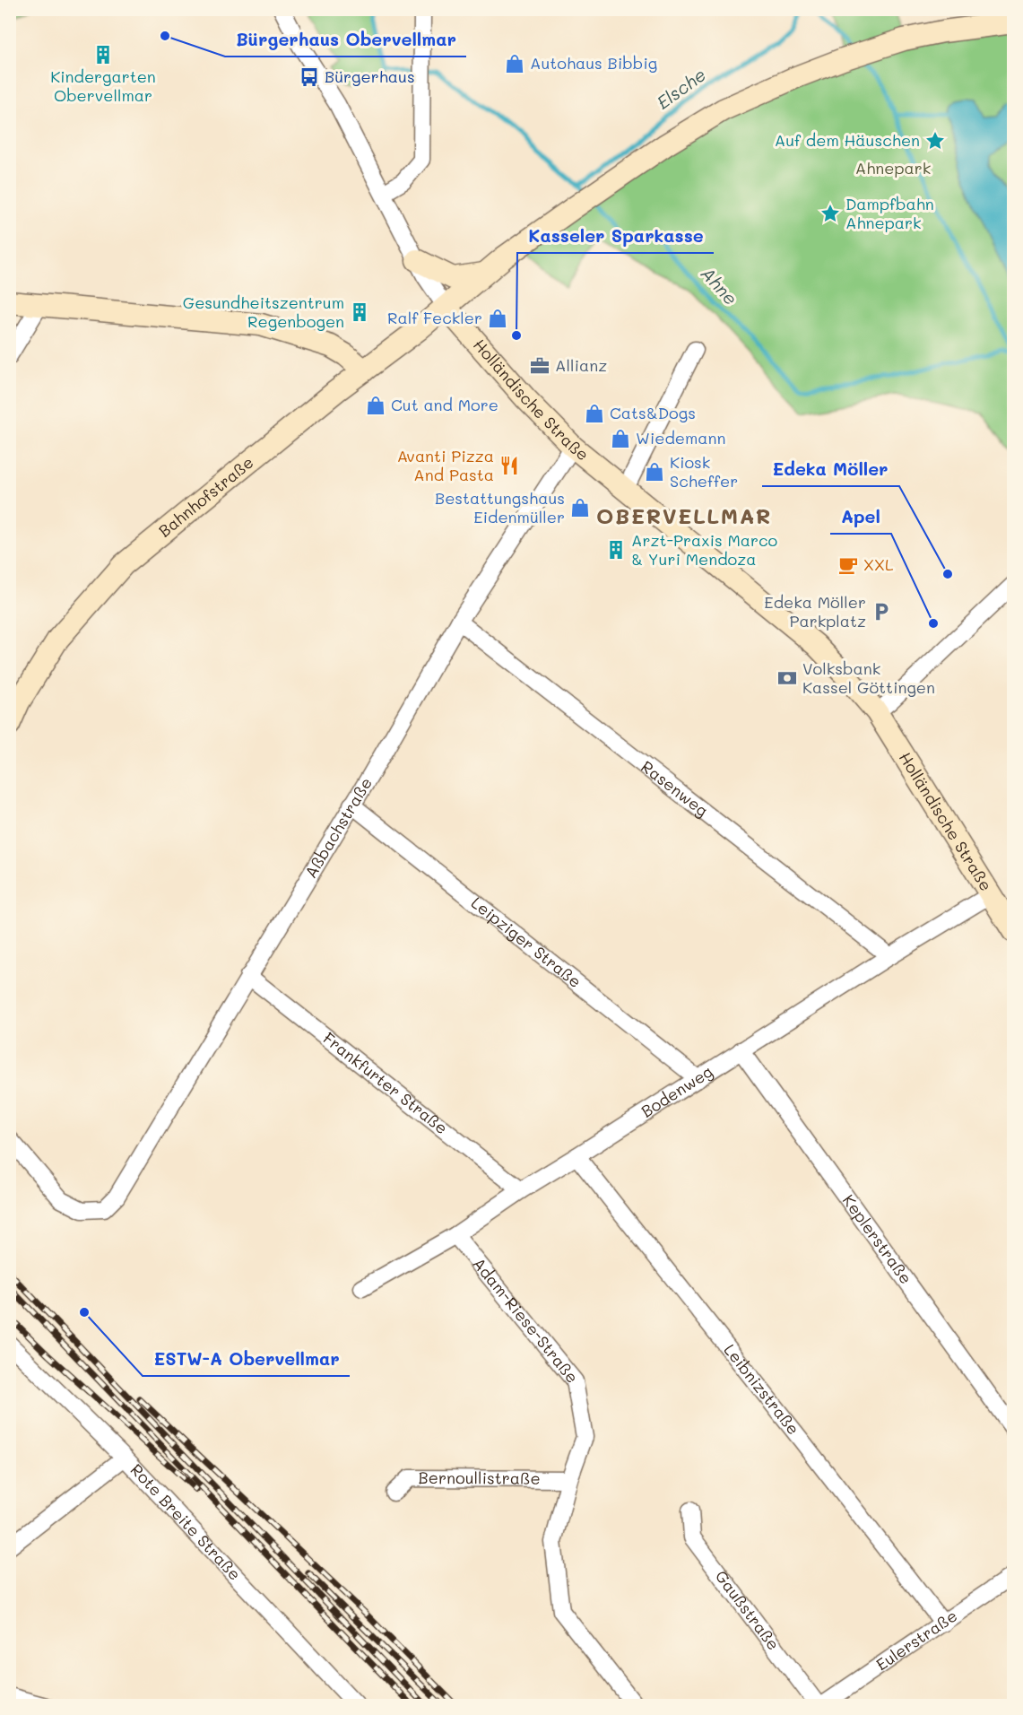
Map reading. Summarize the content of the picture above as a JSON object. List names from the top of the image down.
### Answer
{
  "streets": {
    "main road": ["Holländische Straße", "Bahnhofstraße"],
    "street": [
      "Rasenweg",
      "Aßbachstraße",
      "Leipziger Straße",
      "Frankfurter Straße",
      "Bodenweg",
      "Keplerstraße",
      "Adam-Riese-Straße",
      "Leibnizstraße",
      "Bernoullistraße",
      "Rote Breite Straße",
      "Gaußstraße",
      "Eulerstraße"
    ]
  },
  "crossings": [
    ["Holländische Straße", "Bahnhofstraße"],
    ["Holländische Straße", "Aßbachstraße"],
    ["Holländische Straße", "Bodenweg"],
    ["Rasenweg", "Aßbachstraße"],
    ["Rasenweg", "Bodenweg"],
    ["Aßbachstraße", "Leipziger Straße"],
    ["Aßbachstraße", "Frankfurter Straße"],
    ["Leipziger Straße", "Bodenweg"],
    ["Frankfurter Straße", "Bodenweg"],
    ["Bodenweg", "Keplerstraße"],
    ["Bodenweg", "Adam-Riese-Straße"],
    ["Bodenweg", "Leibnizstraße"],
    ["Adam-Riese-Straße", "Bernoullistraße"],
    ["Leibnizstraße", "Eulerstraße"],
    ["Gaußstraße", "Eulerstraße"]
  ],
  "districts": ["OBERVELLMAR"],
  "water": ["Elsche", "Ahne"],
  "parks": ["Ahnepark"],
  "places": {
    "other": [
      "Bürgerhaus Obervellmar",
      "Kasseler Sparkasse",
      "Edeka Möller",
      "Apel",
      "ESTW-A Obervellmar"
    ],
    "building": ["Kindergarten Obervellmar", "Gesundheitszentrum Regenbogen", "Arzt-Praxis Marco & Yuri Mendoza"],
    "shop": [
      "Autohaus Bibbig",
      "Ralf Feckler",
      "Cut and More",
      "Cats&Dogs",
      "Wiedemann",
      "Kiosk Scheffer",
      "Bestattungshaus Eidenmüller"
    ],
    "bus stop": ["Bürgerhaus"],
    "place": ["Auf dem Häuschen", "Dampfbahn Ahnepark"],
    "office": ["Allianz"],
    "restaurant": ["Avanti Pizza And Pasta"],
    "cafe": ["XXL"],
    "parking": ["Edeka Möller Parkplatz"],
    "bank": ["Volksbank Kassel Göttingen"]
  }
}
